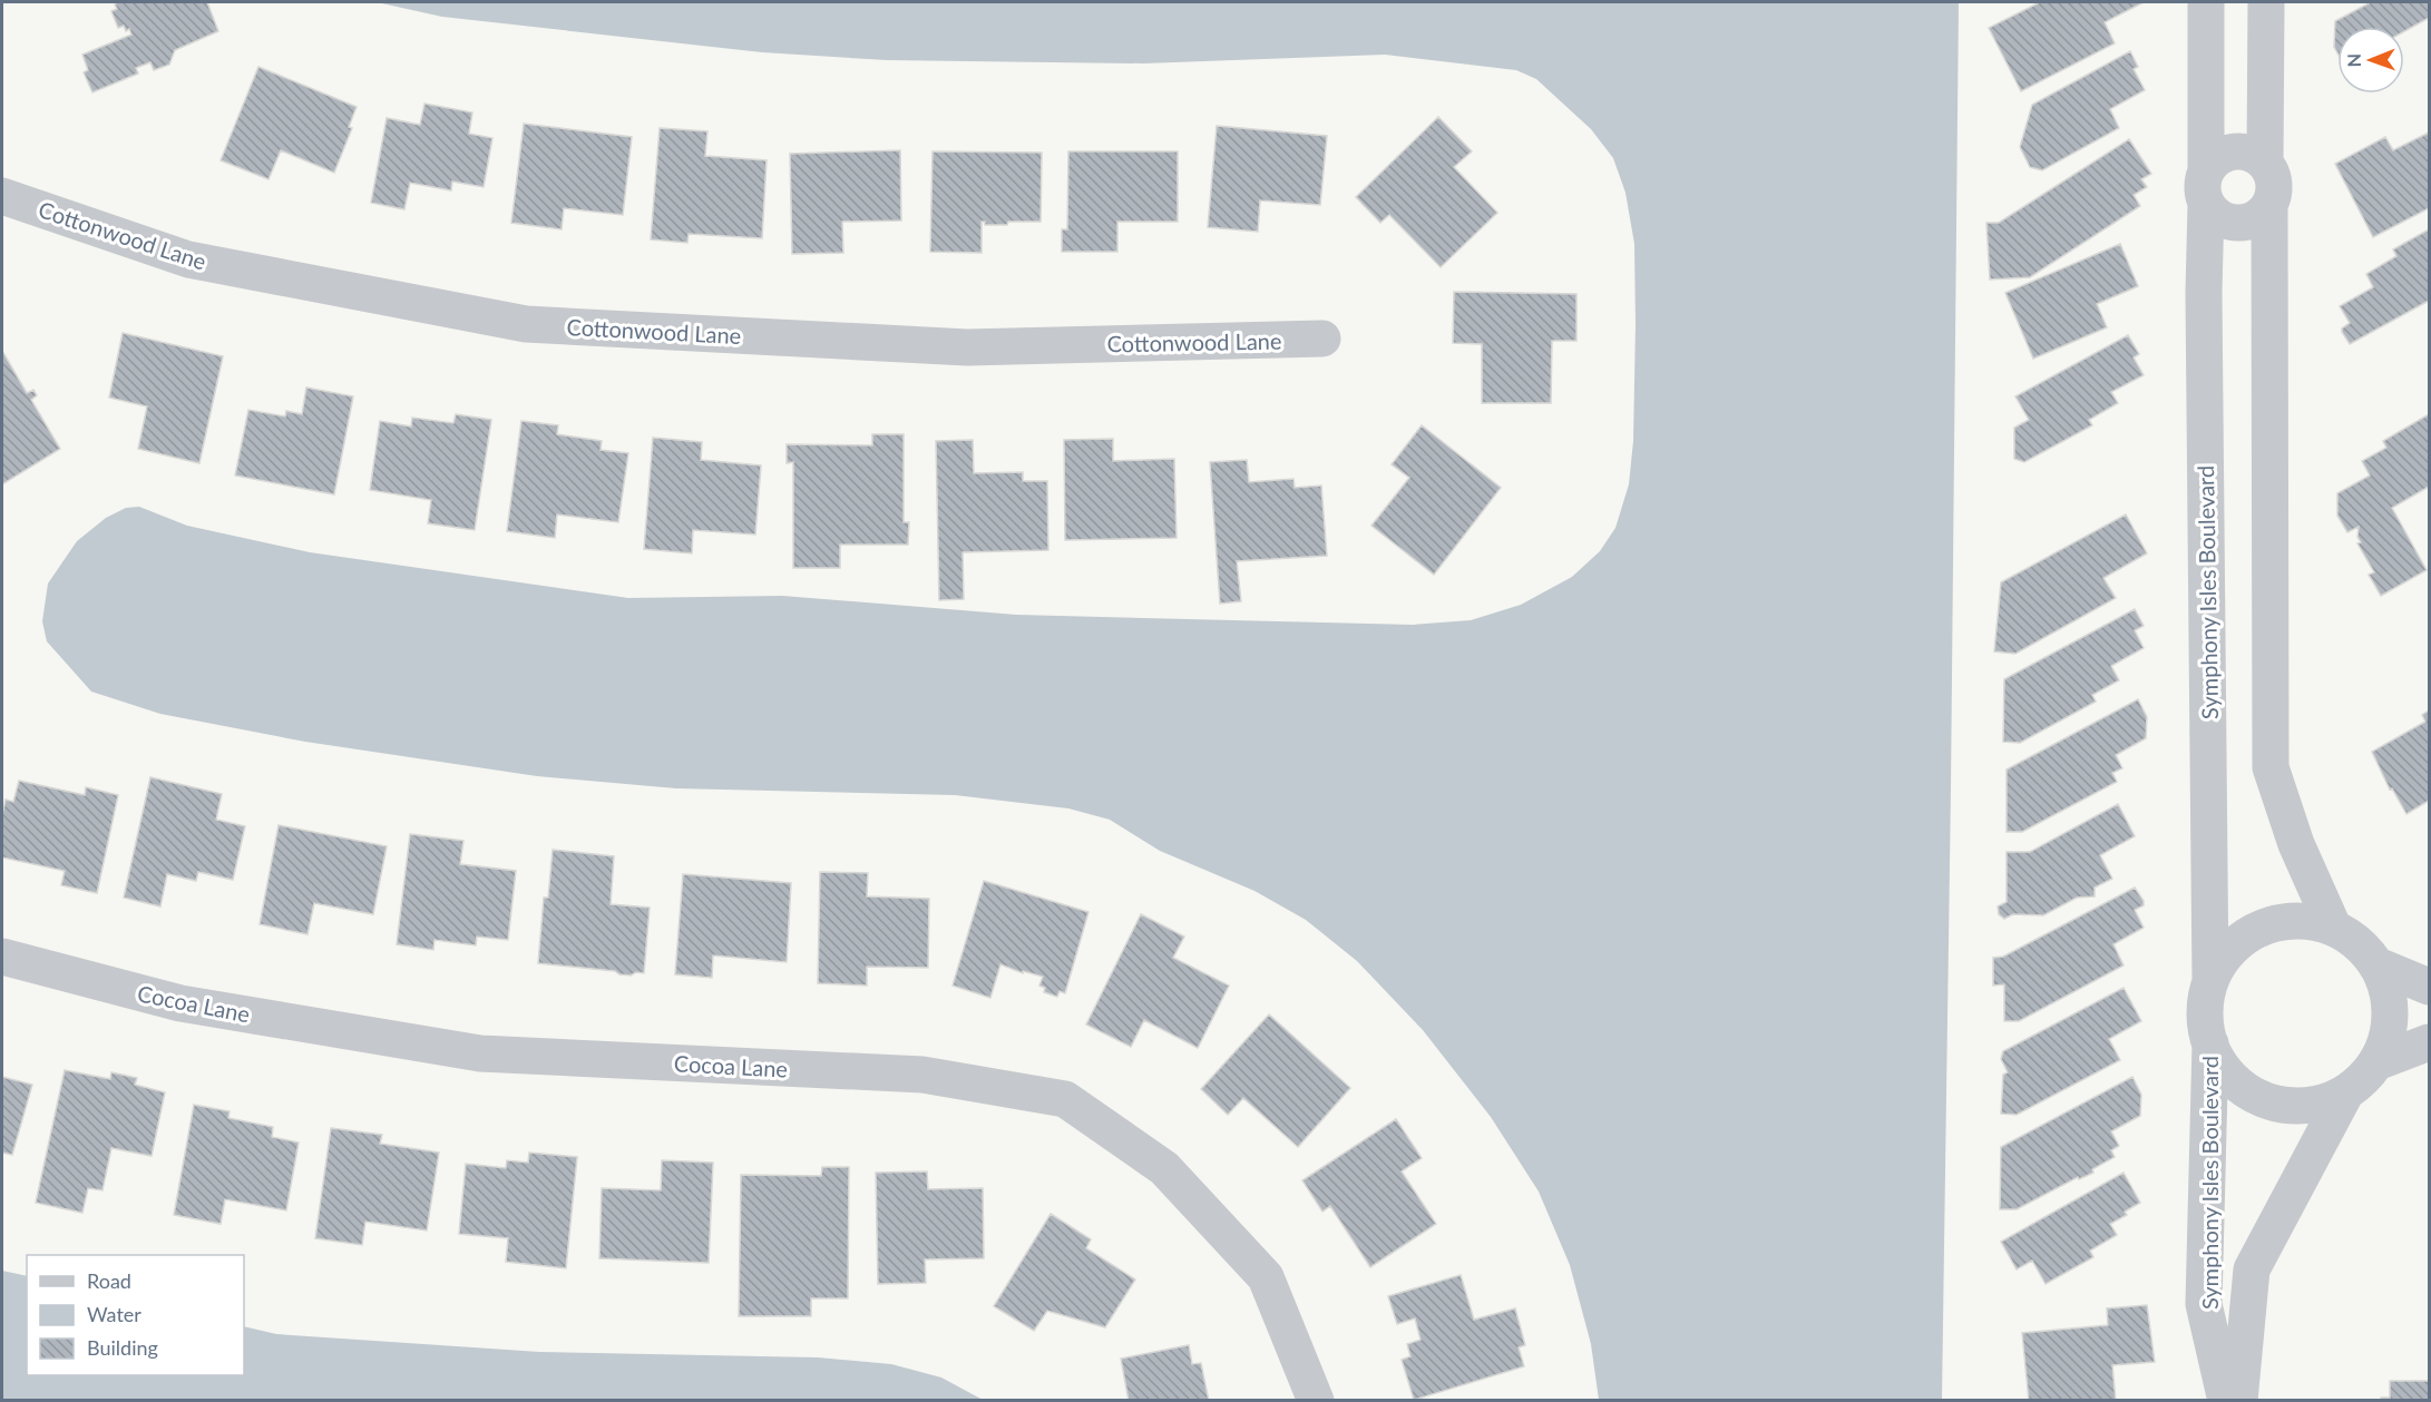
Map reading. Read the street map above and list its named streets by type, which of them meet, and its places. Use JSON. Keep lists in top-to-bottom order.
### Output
{
  "streets": {
    "street": ["Cottonwood Lane", "Symphony Isles Boulevard", "Cocoa Lane"]
  },
  "legend": ["Road", "Water", "Building"],
  "north": "left"
}
